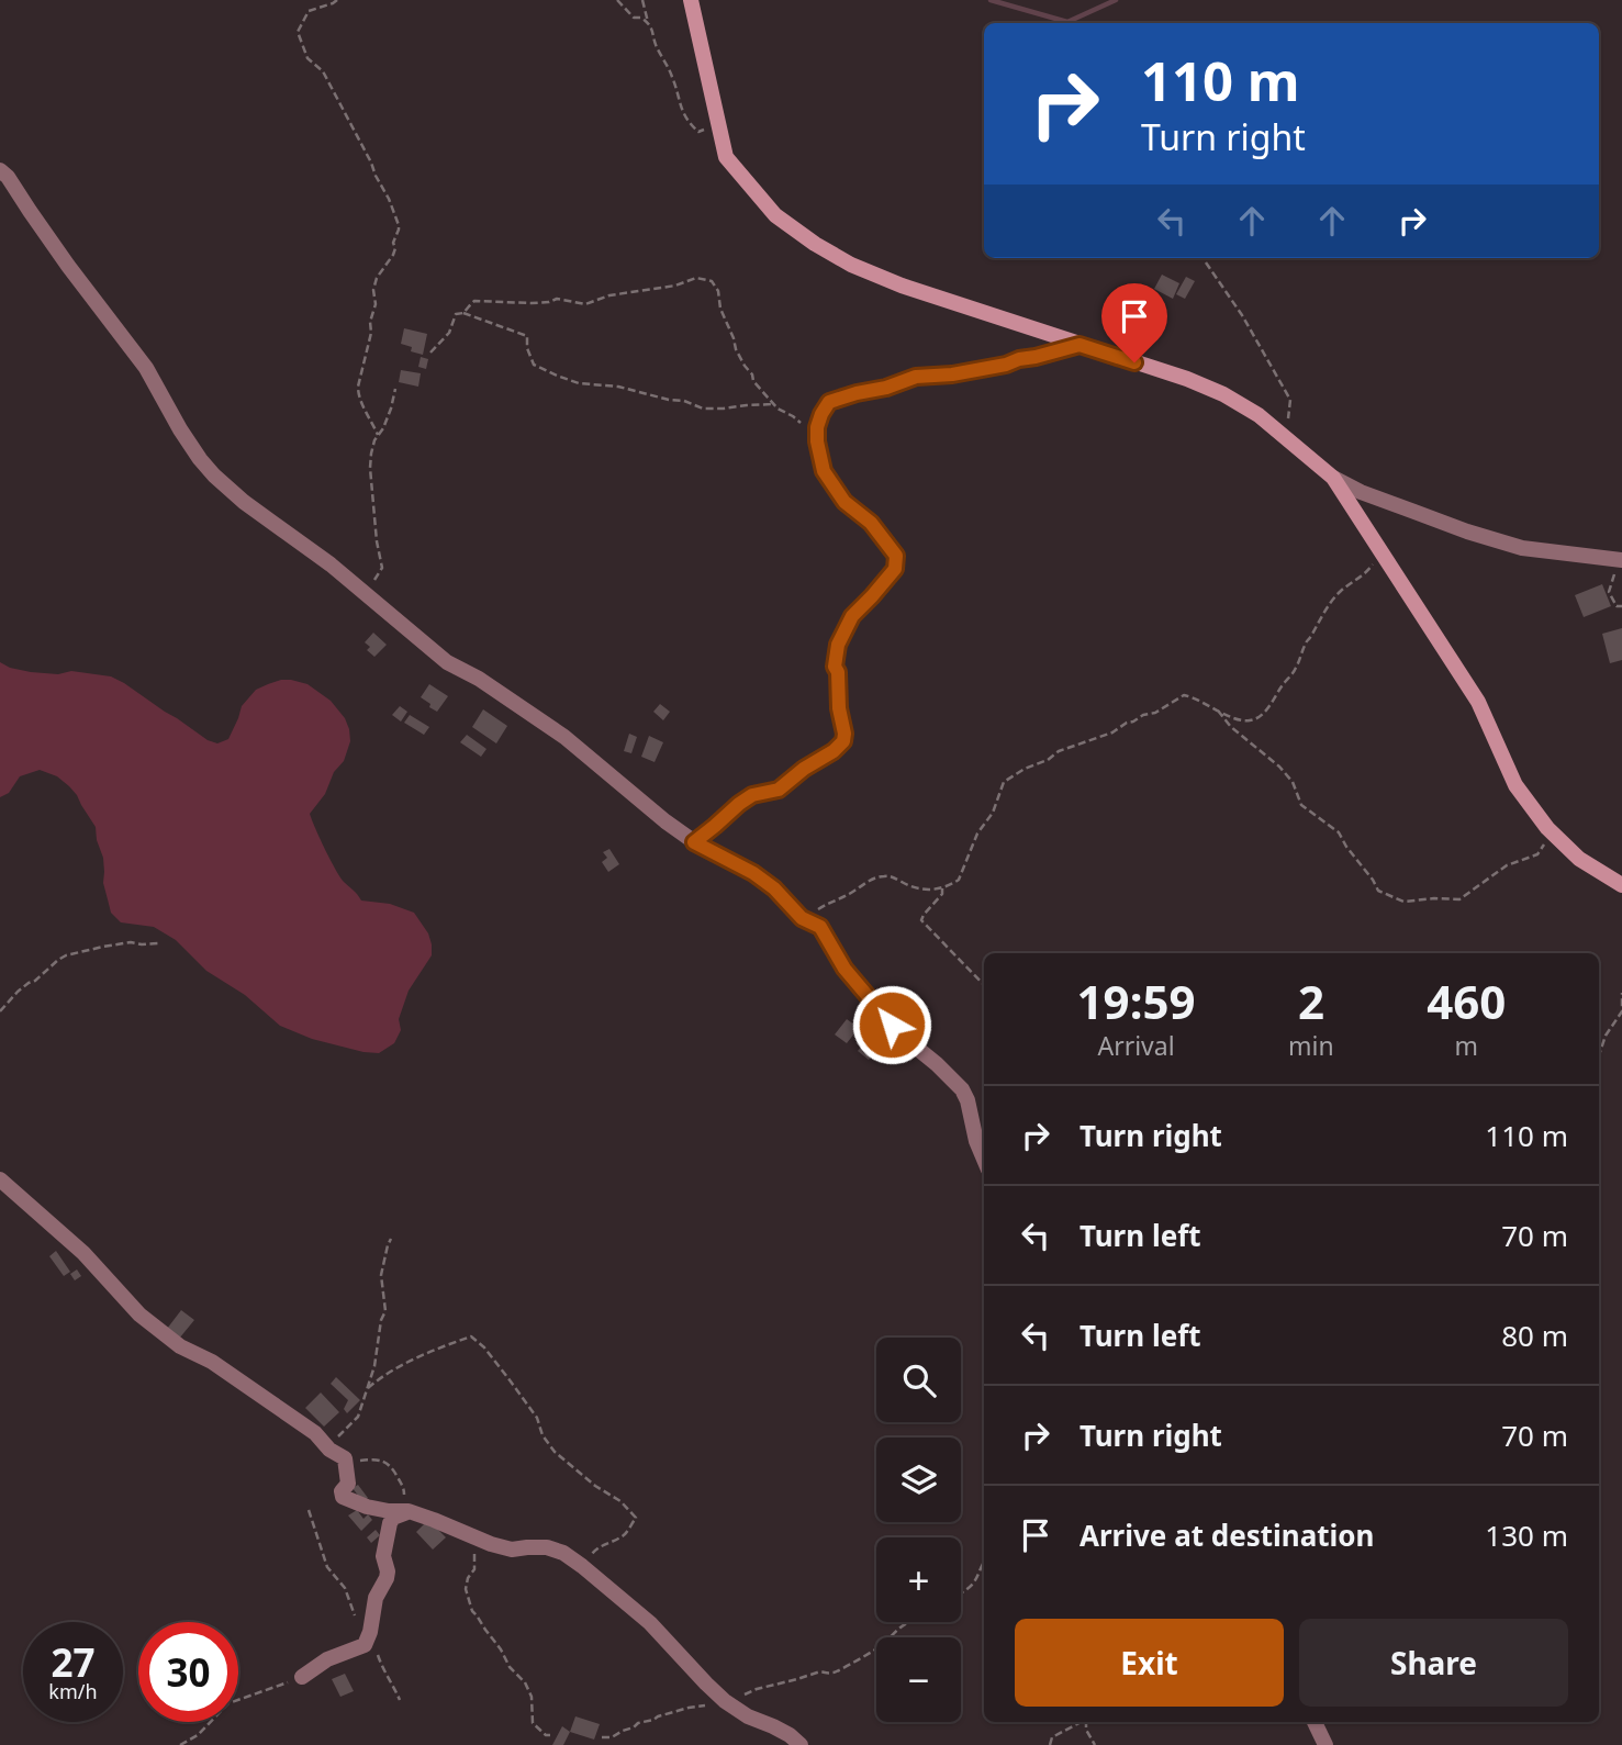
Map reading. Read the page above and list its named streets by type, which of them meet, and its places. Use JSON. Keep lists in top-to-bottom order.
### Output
{
  "page": {
    "turn": ["110 m", "Turn right"],
    "eta": [
      "19:59",
      "Arrival",
      "2",
      "min",
      "460",
      "m"
    ],
    "list": [
      {
        "name": "Turn right",
        "value": "110 m"
      },
      {
        "name": "Turn left",
        "value": "70 m"
      },
      {
        "name": "Turn left",
        "value": "80 m"
      },
      {
        "name": "Turn right",
        "value": "70 m"
      },
      {
        "name": "Arrive at destination",
        "value": "130 m"
      }
    ],
    "map_buttons": ["+", "−"],
    "buttons": ["Exit", "Share"],
    "speed": "27 km/h",
    "limit": "30"
  }
}
